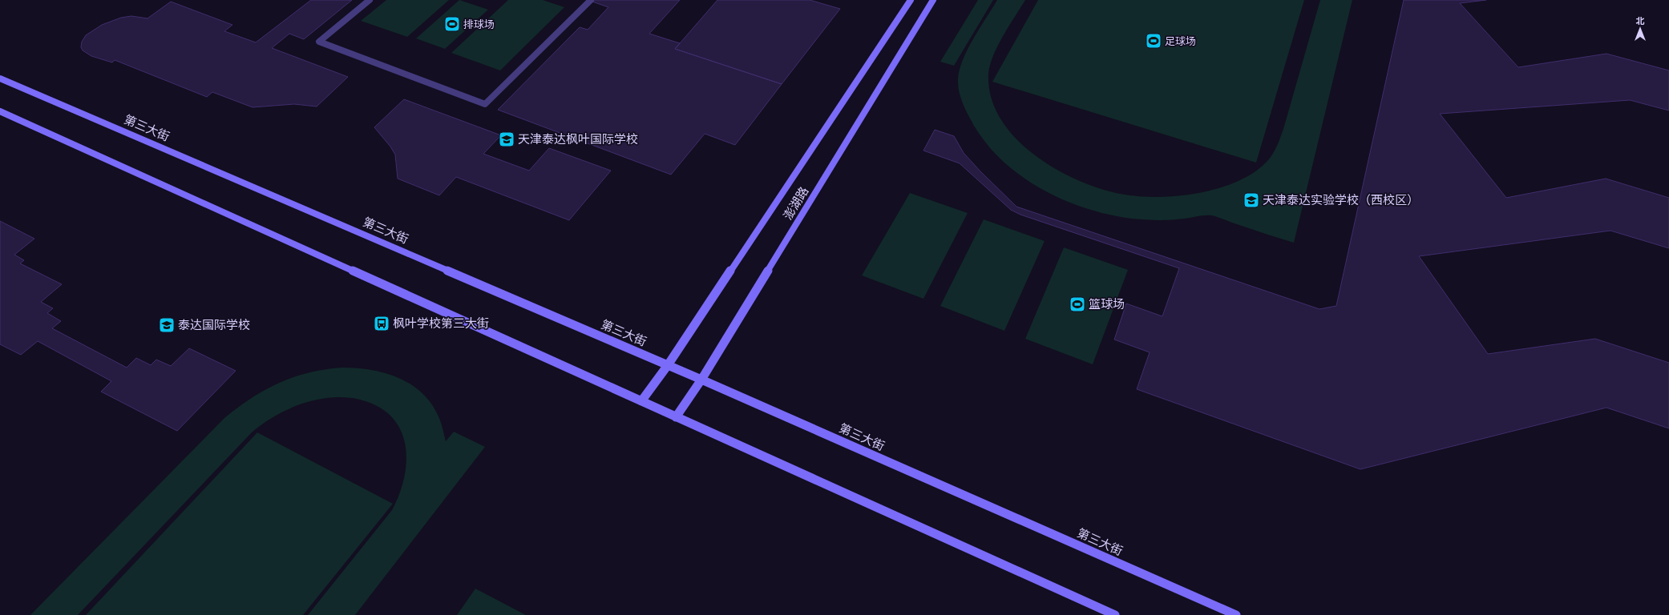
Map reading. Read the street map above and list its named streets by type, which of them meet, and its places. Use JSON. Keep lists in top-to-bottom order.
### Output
{
  "streets": {
    "street": ["第三大街", "澎湖路"]
  },
  "crossings": [
    ["第三大街", "澎湖路"]
  ],
  "places": {
    "sports": ["排球场", "足球场", "篮球场"],
    "school or university": ["天津泰达枫叶国际学校", "天津泰达实验学校（西校区）", "泰达国际学校"],
    "bus stop": ["枫叶学校第三大街"]
  },
  "north": "top"
}
